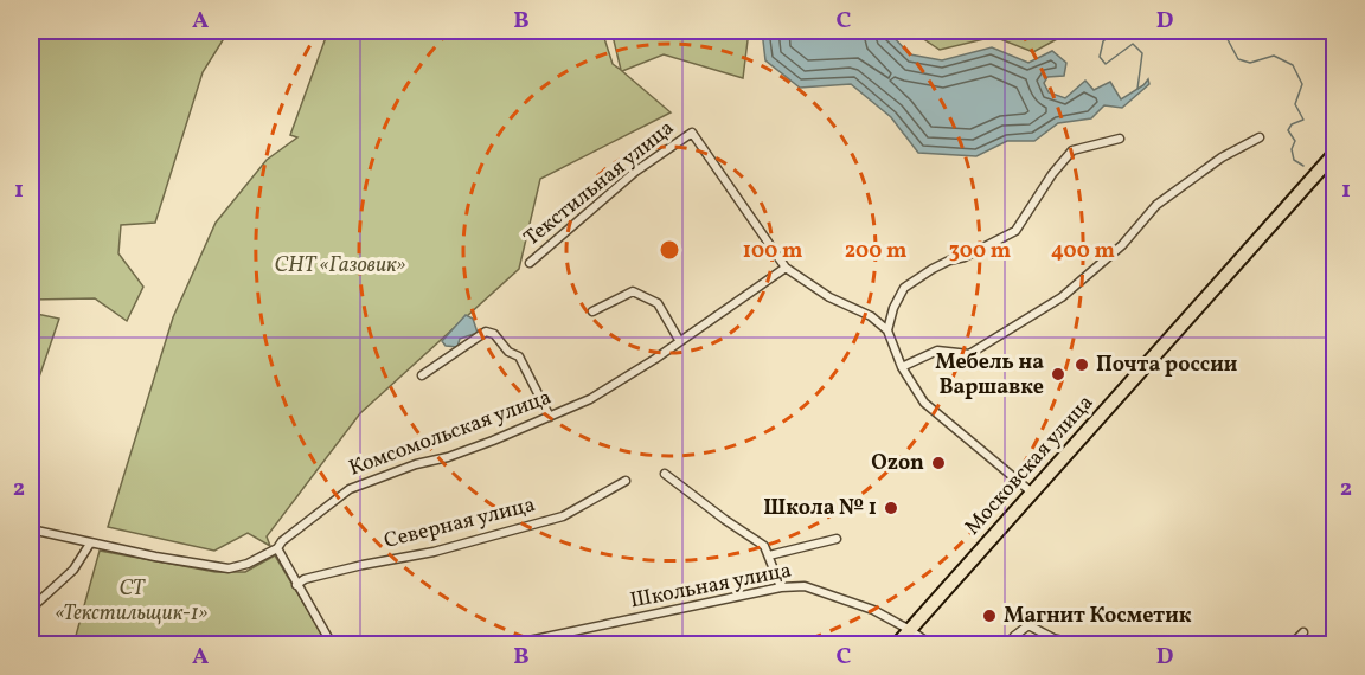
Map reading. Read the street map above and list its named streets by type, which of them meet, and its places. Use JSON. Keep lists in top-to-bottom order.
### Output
{
  "streets": {
    "highway": ["Московская улица"],
    "street": [
      "Текстильная улица",
      "Комсомольская улица",
      "Северная улица",
      "Школьная улица"
    ]
  },
  "crossings": [
    ["Текстильная улица", "Комсомольская улица"],
    ["Московская улица", "Школьная улица"]
  ],
  "parks": ["СНТ «Газовик»", "СТ «Текстильщик-1»"],
  "places": [
    "Почта россии",
    "Мебель на Варшавке",
    "Ozon",
    "Школа № 1",
    "Магнит Косметик"
  ],
  "grid": {
    "columns": [
      "A",
      "B",
      "C",
      "D"
    ],
    "rows": ["1", "2"]
  },
  "rings": [
    "100 m",
    "200 m",
    "300 m",
    "400 m"
  ]
}
